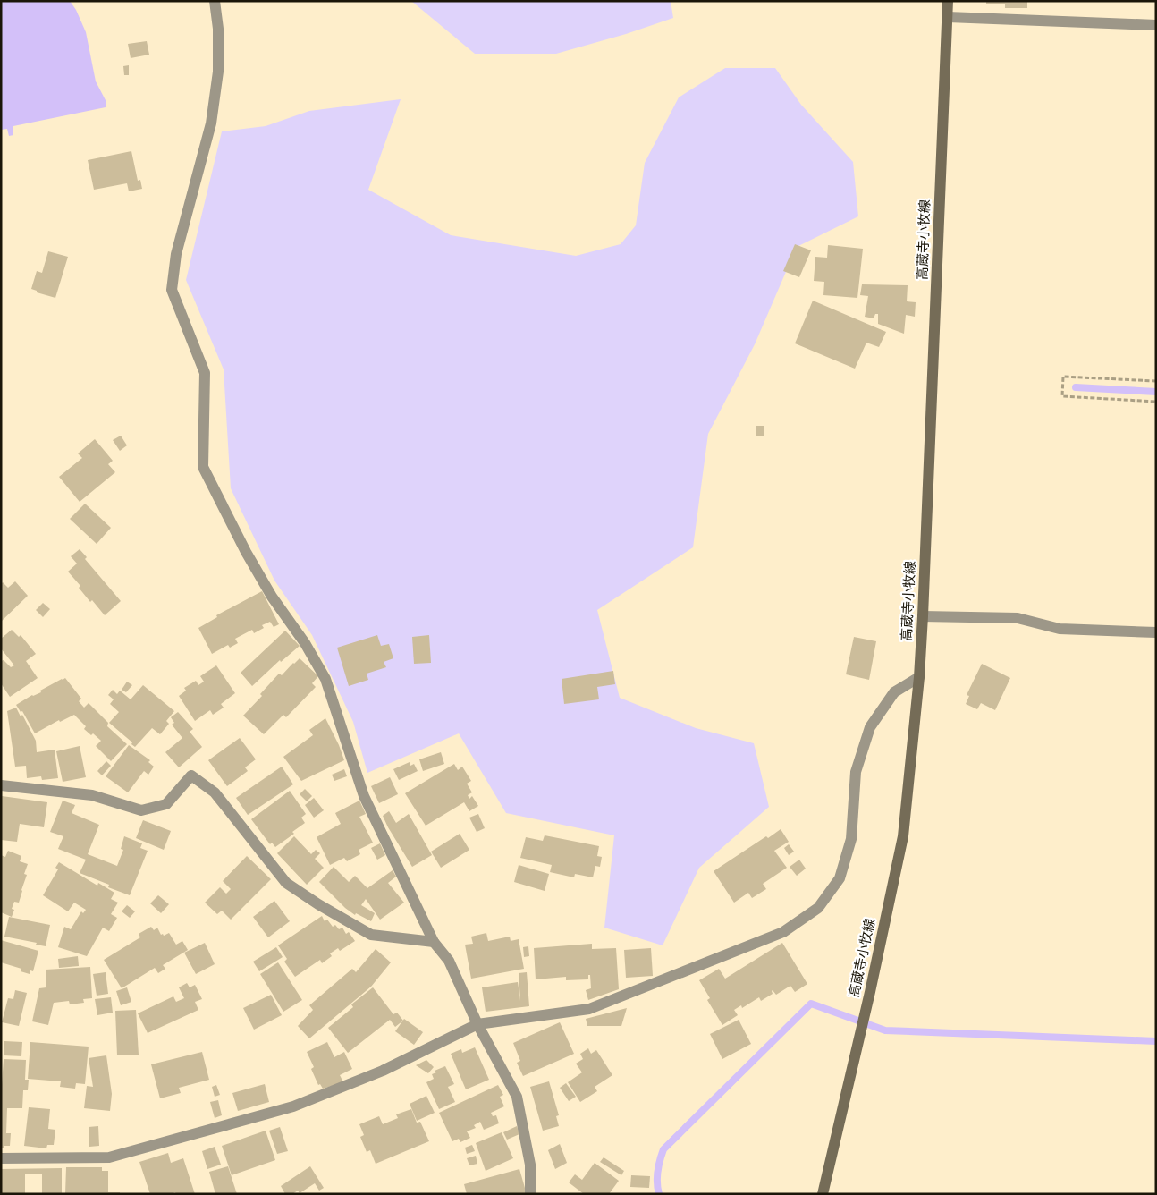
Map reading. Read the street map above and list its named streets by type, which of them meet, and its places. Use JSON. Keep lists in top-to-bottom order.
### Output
{
  "streets": {
    "main road": ["高蔵寺小牧線"]
  }
}
